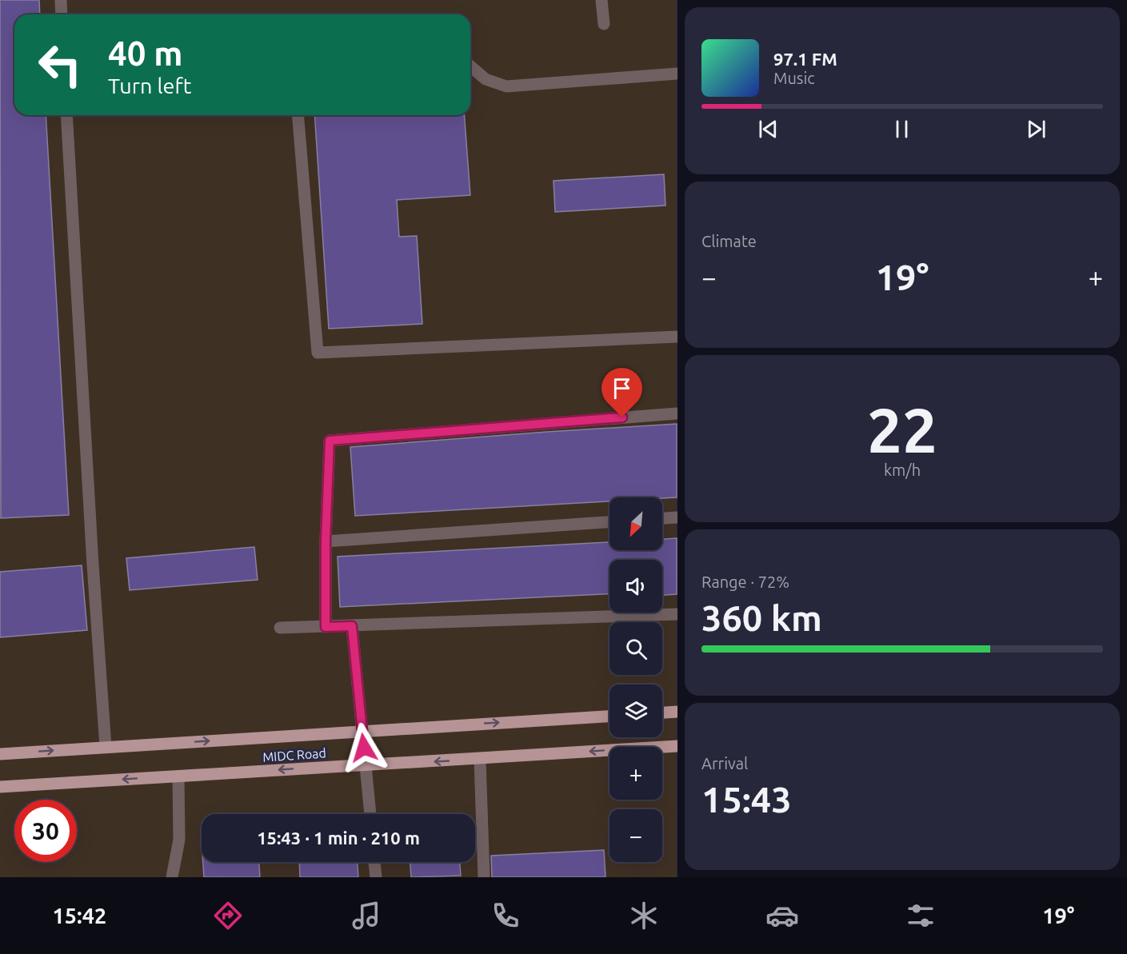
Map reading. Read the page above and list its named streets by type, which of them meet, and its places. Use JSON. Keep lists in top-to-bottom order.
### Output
{
  "streets": {
    "main road": ["MIDC Road"]
  },
  "north": "bottom left",
  "page": {
    "turn": ["40 m", "Turn left"],
    "song": ["97.1 FM", "Music"],
    "tile": [
      "Climate",
      ["22", "km/h"],
      ["Range · 72%", "360 km"],
      ["Arrival", "15:43"]
    ],
    "heat": ["−", "19°", "+"],
    "map_buttons": ["+", "−"],
    "limit": "30",
    "trip": "15:43 · 1 min · 210 m",
    "tabs": ["15:42", "19°"]
  }
}
